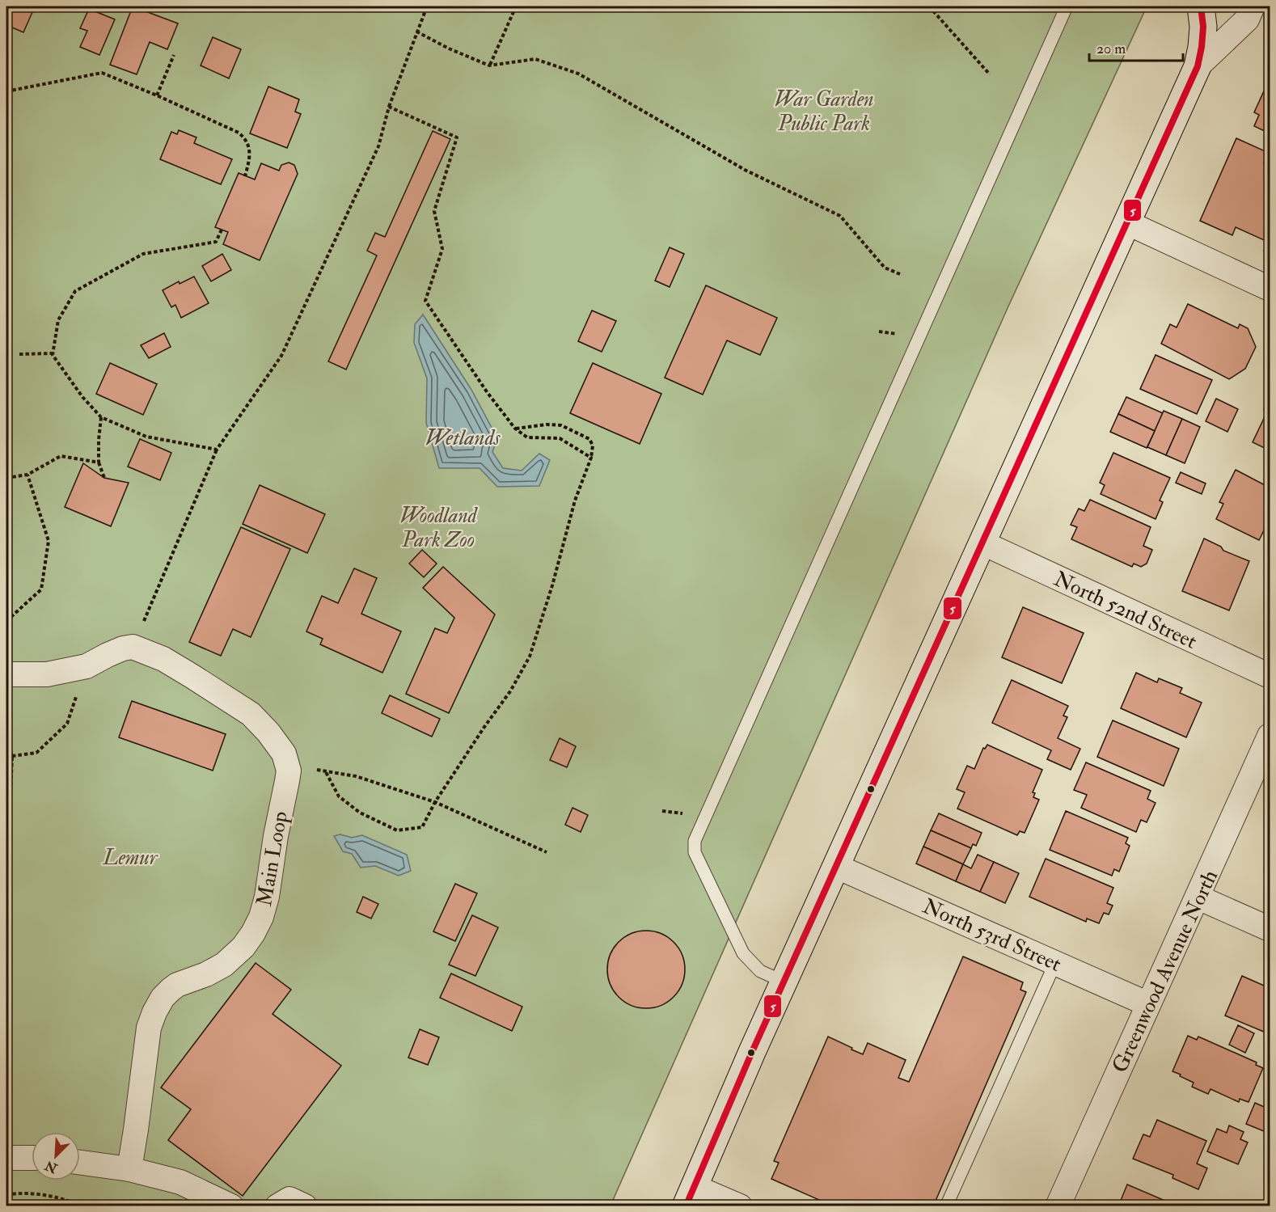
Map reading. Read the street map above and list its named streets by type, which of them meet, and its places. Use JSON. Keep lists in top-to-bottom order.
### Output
{
  "streets": {
    "street": [
      "North 52nd Street",
      "Main Loop",
      "North 53rd Street",
      "Greenwood Avenue North"
    ]
  },
  "crossings": [
    ["North 53rd Street", "Greenwood Avenue North"]
  ],
  "water": ["Wetlands"],
  "parks": ["War Garden Public Park", "Woodland Park Zoo", "Lemur"],
  "lines": ["transit line 5"],
  "scale_bar": "20 m",
  "north": "bottom left"
}
